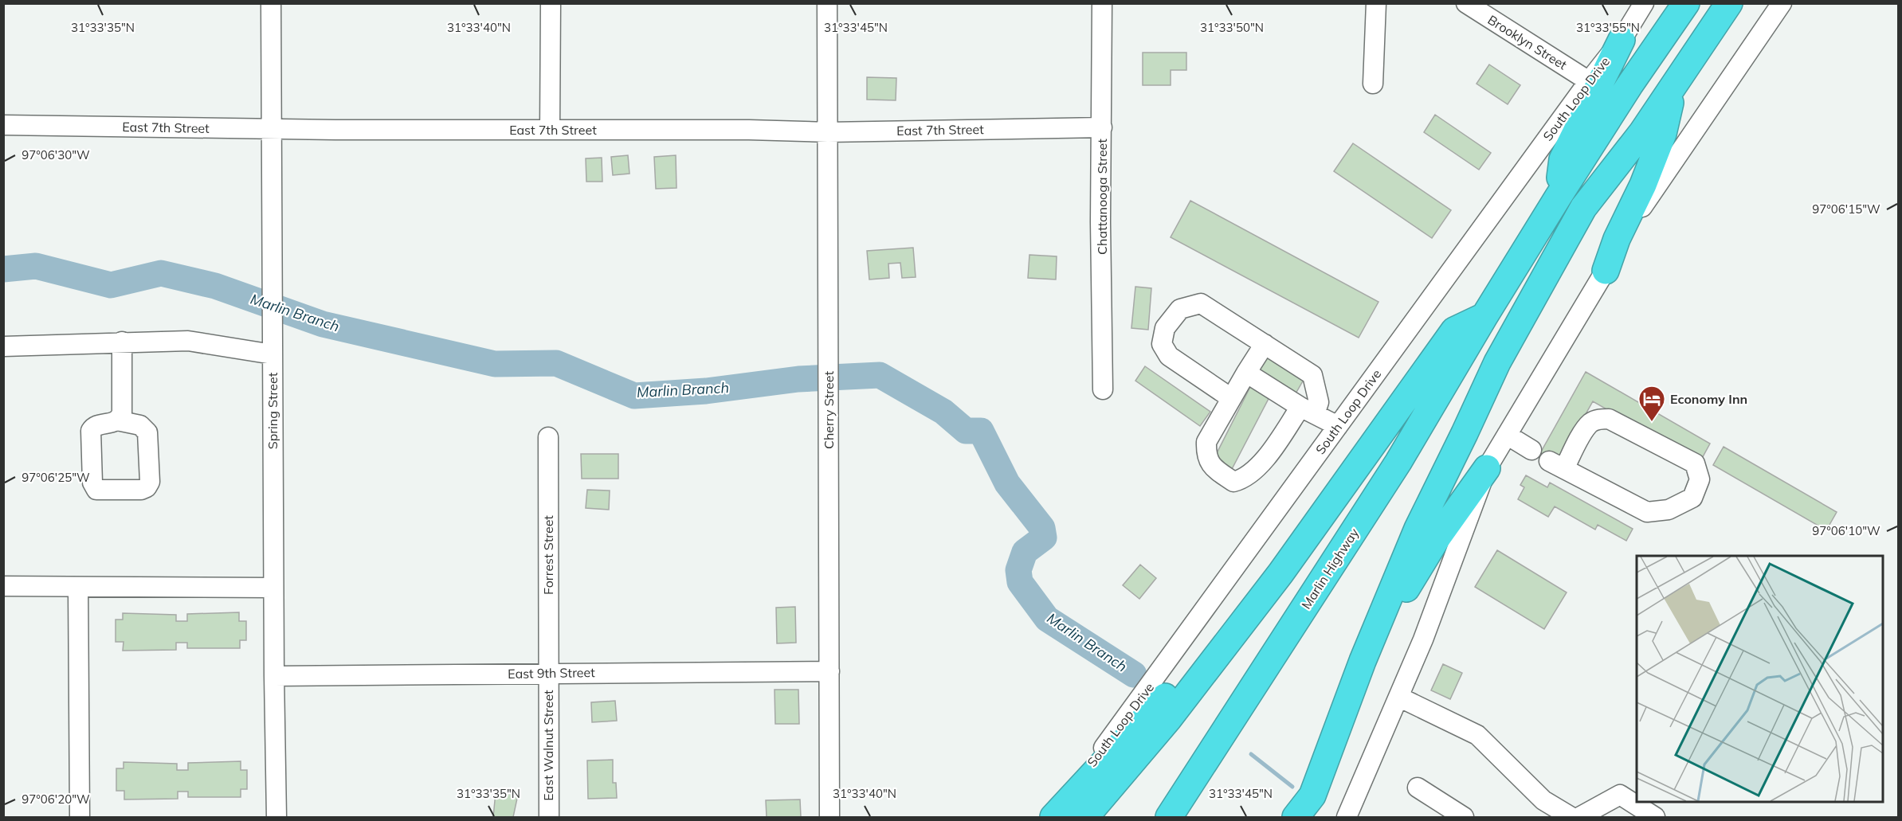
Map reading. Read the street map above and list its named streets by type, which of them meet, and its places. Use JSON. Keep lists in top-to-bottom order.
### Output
{
  "streets": {
    "highway": ["Marlin Highway"],
    "street": [
      "Brooklyn Street",
      "South Loop Drive",
      "East 7th Street",
      "Chattanooga Street",
      "Cherry Street",
      "Spring Street",
      "Forrest Street",
      "East 9th Street",
      "East Walnut Street"
    ]
  },
  "crossings": [
    ["Brooklyn Street", "South Loop Drive"],
    ["East 7th Street", "Chattanooga Street"],
    ["East 7th Street", "Cherry Street"],
    ["East 7th Street", "Spring Street"],
    ["Cherry Street", "East 9th Street"],
    ["Spring Street", "East 9th Street"],
    ["Forrest Street", "East 9th Street"],
    ["Forrest Street", "East Walnut Street"],
    ["East 9th Street", "East Walnut Street"]
  ],
  "water": ["Marlin Branch"],
  "places": {
    "hotel": ["Economy Inn"]
  },
  "coordinates": [
    "31°33'35\"N",
    "31°33'40\"N",
    "31°33'45\"N",
    "31°33'50\"N",
    "31°33'55\"N",
    "97°06'30\"W",
    "97°06'15\"W",
    "97°06'25\"W",
    "97°06'10\"W",
    "97°06'20\"W"
  ]
}
